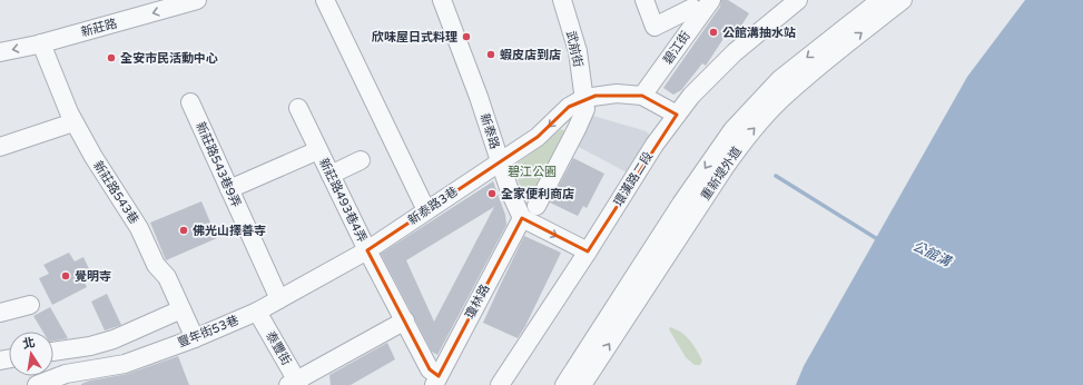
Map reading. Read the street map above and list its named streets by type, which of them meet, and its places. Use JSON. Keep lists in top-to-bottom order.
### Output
{
  "streets": {
    "street": [
      "新莊路",
      "碧江街",
      "武前街",
      "新泰路",
      "新莊路543巷9弄",
      "重新堤外道",
      "環漢路二段",
      "新莊路543巷",
      "新莊路493巷4弄",
      "新泰路3巷",
      "瓊林路",
      "豐年街53巷",
      "泰豐街"
    ]
  },
  "crossings": [
    ["新莊路", "新莊路543巷"],
    ["武前街", "新泰路3巷"],
    ["新泰路", "新泰路3巷"],
    ["新泰路", "瓊林路"],
    ["新莊路543巷9弄", "新莊路493巷4弄"],
    ["新莊路543巷9弄", "豐年街53巷"],
    ["新莊路543巷", "豐年街53巷"],
    ["新莊路493巷4弄", "新泰路3巷"],
    ["新莊路493巷4弄", "瓊林路"],
    ["新莊路493巷4弄", "豐年街53巷"],
    ["新泰路3巷", "豐年街53巷"],
    ["豐年街53巷", "泰豐街"]
  ],
  "one_way": ["新莊路", "新泰路3巷"],
  "water": ["公館溝"],
  "parks": ["碧江公園"],
  "places": [
    "公館溝抽水站",
    "欣味屋日式料理",
    "蝦皮店到店",
    "全安市民活動中心",
    "全家便利商店",
    "佛光山擇善寺",
    "覺明寺"
  ],
  "north": "top"
}
